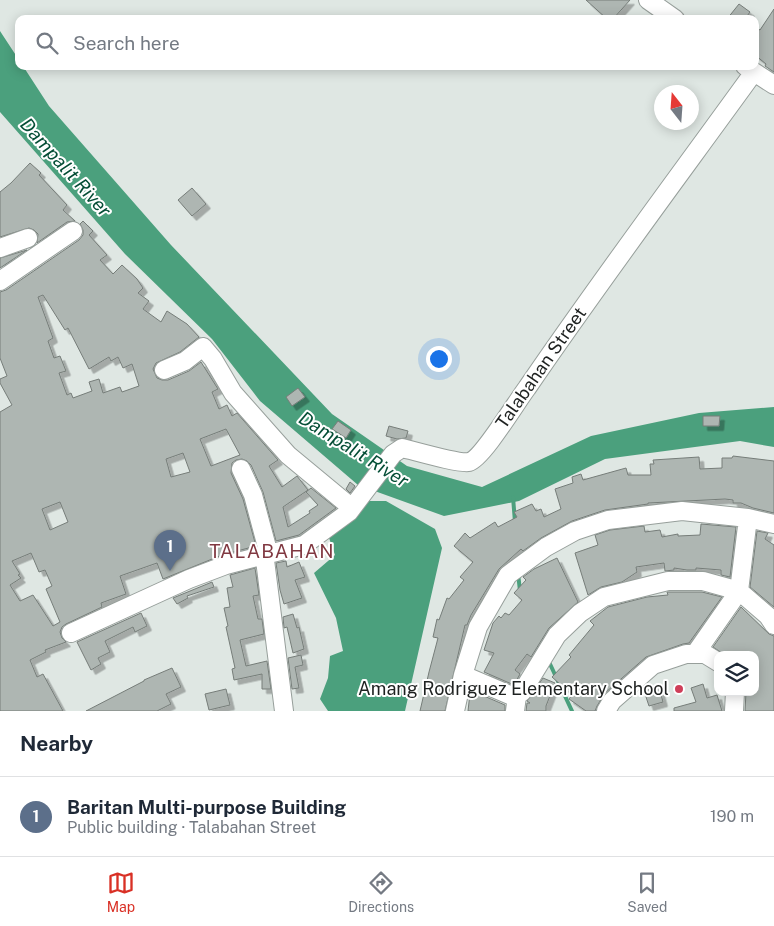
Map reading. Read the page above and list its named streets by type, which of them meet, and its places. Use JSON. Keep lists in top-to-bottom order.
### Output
{
  "streets": {
    "street": ["Talabahan Street"]
  },
  "districts": ["TALABAHAN"],
  "water": ["Dampalit River"],
  "places": ["Amang Rodriguez Elementary School"],
  "north": "top",
  "page": {
    "search": "Search here",
    "pins": "1",
    "heading": "Nearby",
    "list": [
      {
        "mark": "1",
        "name": "Baritan Multi-purpose Building",
        "note": "Public building · Talabahan Street",
        "value": "190 m"
      }
    ],
    "nav": ["Map", "Directions", "Saved"]
  }
}
